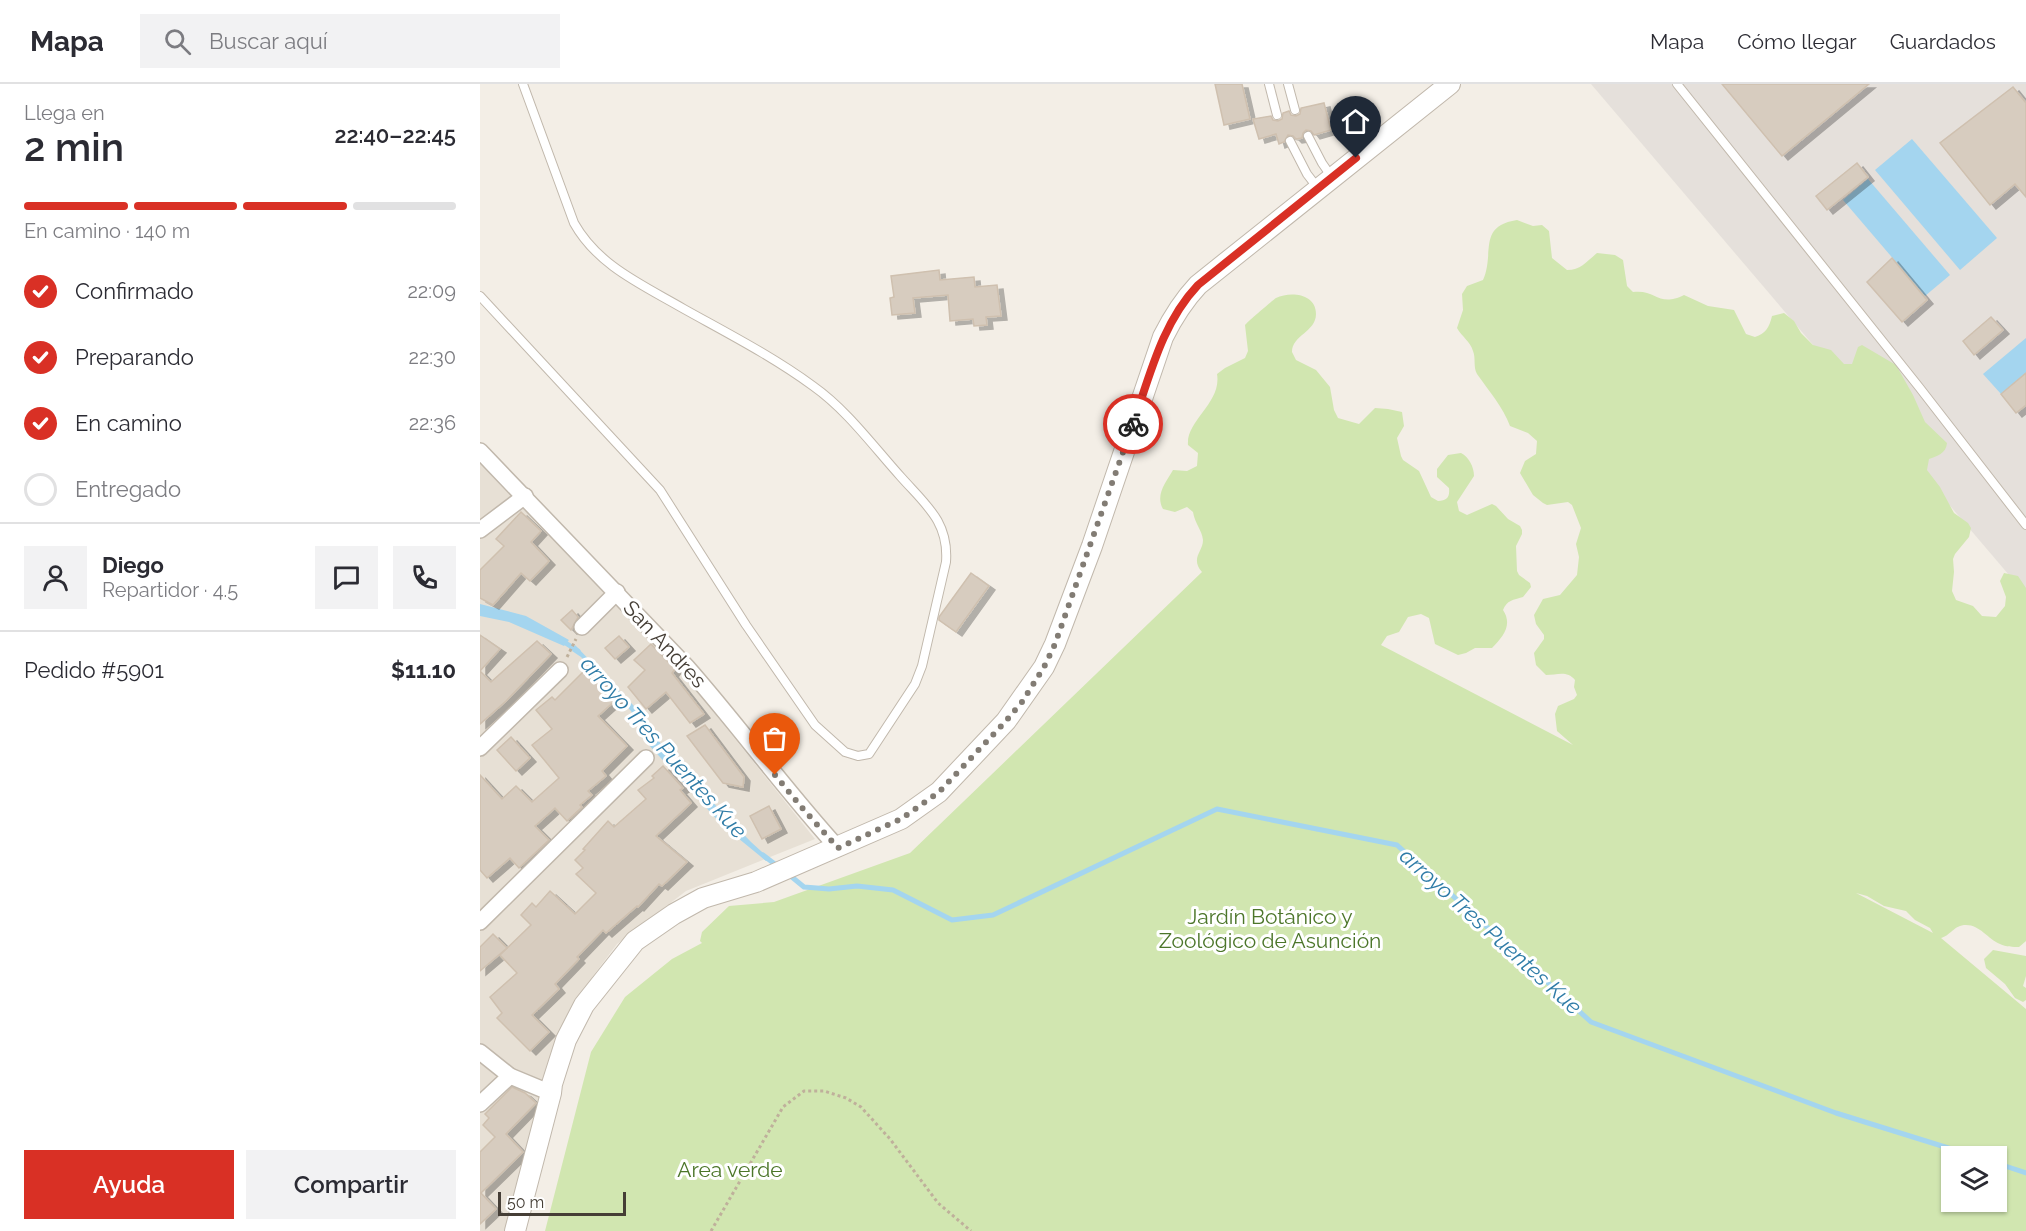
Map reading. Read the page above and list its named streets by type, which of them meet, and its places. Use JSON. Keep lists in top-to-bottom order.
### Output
{
  "streets": {
    "street": ["San Andres"]
  },
  "water": ["arroyo Tres Puentes Kue"],
  "parks": ["Jardín Botánico y Zoológico de Asunción", "Area verde"],
  "scale_bar": "50 m",
  "page": {
    "header": "Mapa",
    "search": "Buscar aquí",
    "nav": ["Mapa", "Cómo llegar", "Guardados"],
    "heading": ["2 min", "Llega en", "22:40–22:45"],
    "panel": [
      "Diego",
      "Repartidor · 4.5",
      "Pedido #5901",
      "$11.10"
    ],
    "bar": "En camino · 140 m",
    "list": [
      ["Confirmado", "22:09"],
      ["Preparando", "22:30"],
      ["En camino", "22:36"],
      "Entregado"
    ],
    "buttons": ["Ayuda", "Compartir"],
    "scale": "50 m"
  }
}
